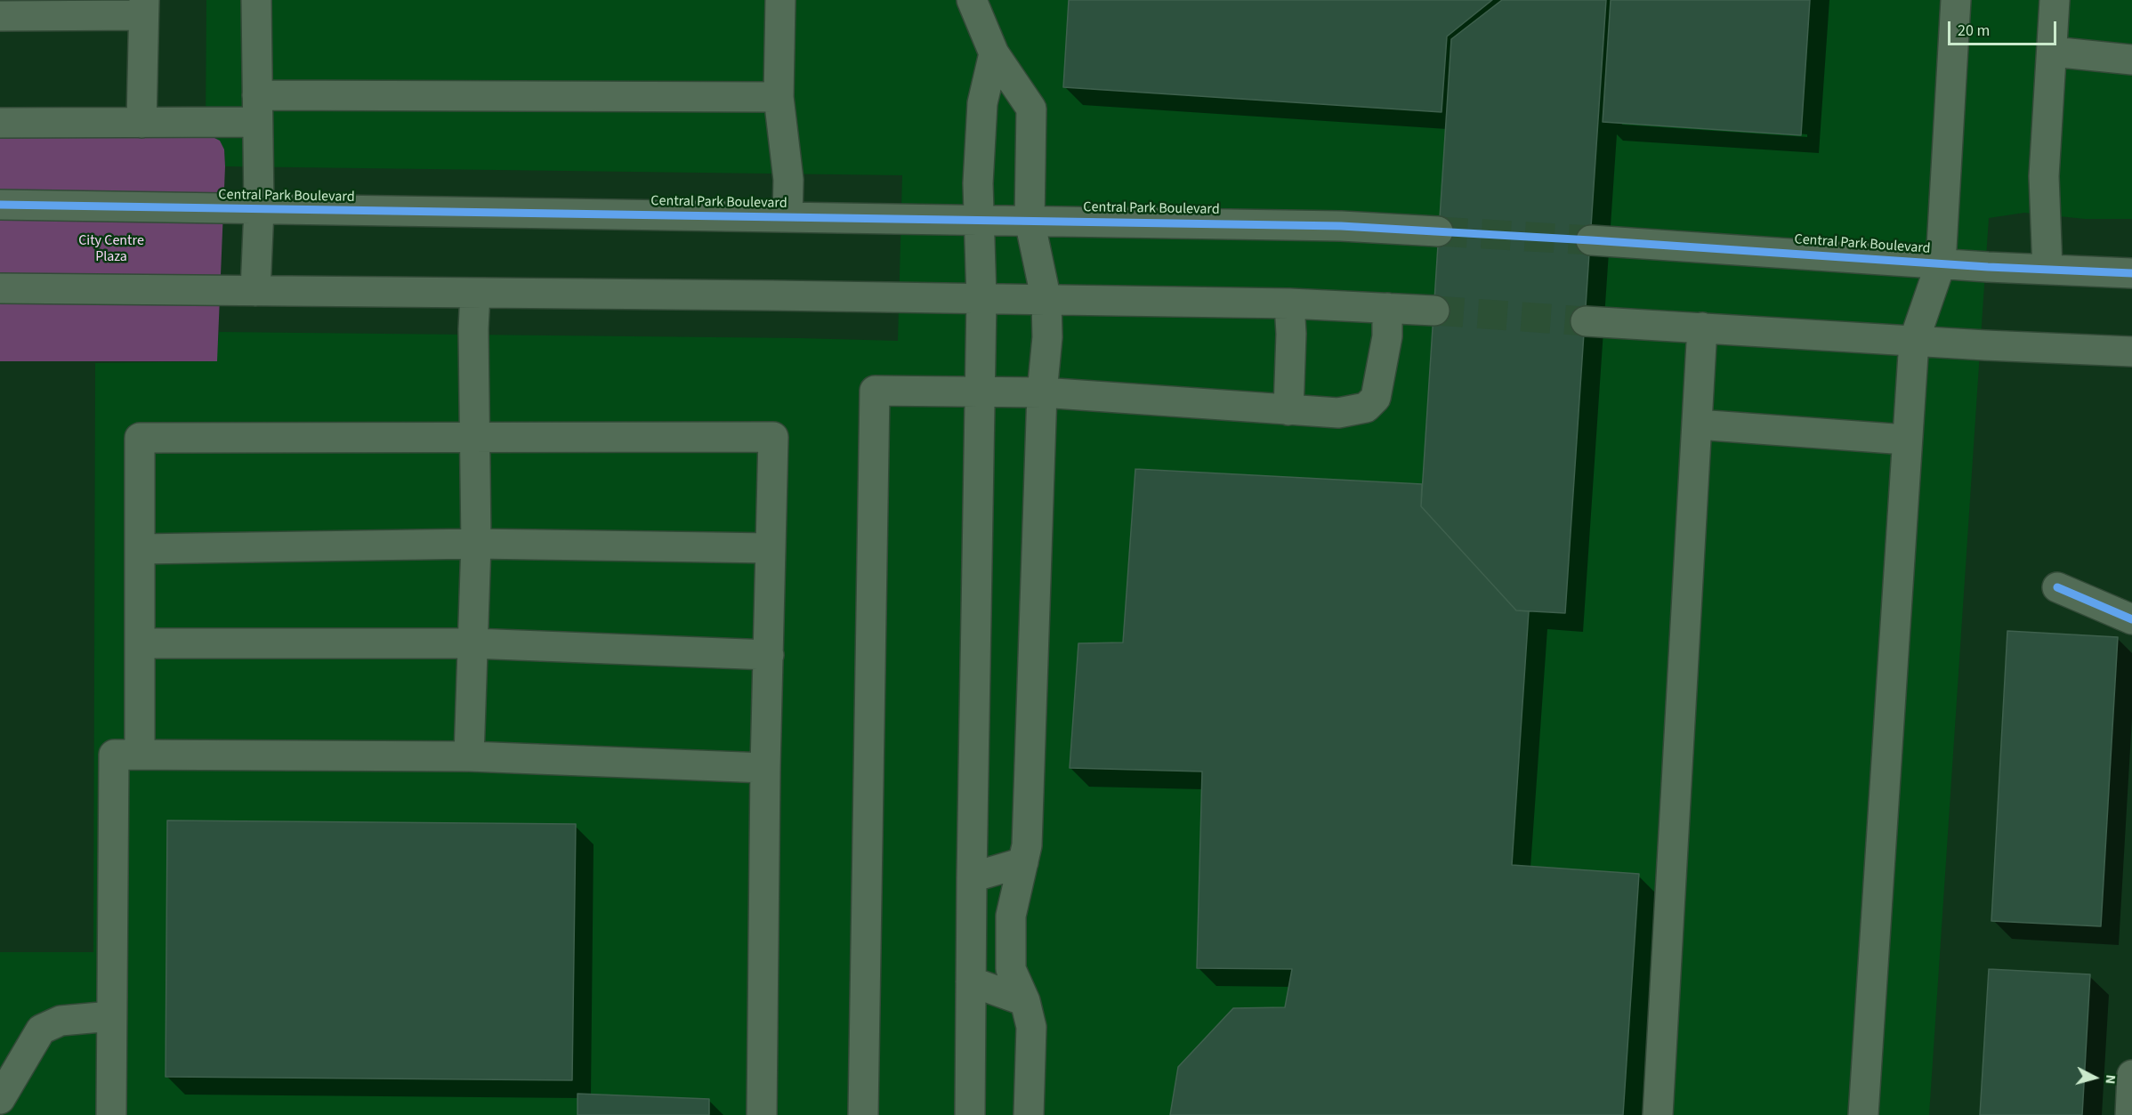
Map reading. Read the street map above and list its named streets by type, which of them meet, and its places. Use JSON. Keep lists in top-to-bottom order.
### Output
{
  "streets": {
    "street": ["Central Park Boulevard"]
  },
  "parks": ["City Centre Plaza"],
  "scale_bar": "20 m",
  "north": "right"
}
